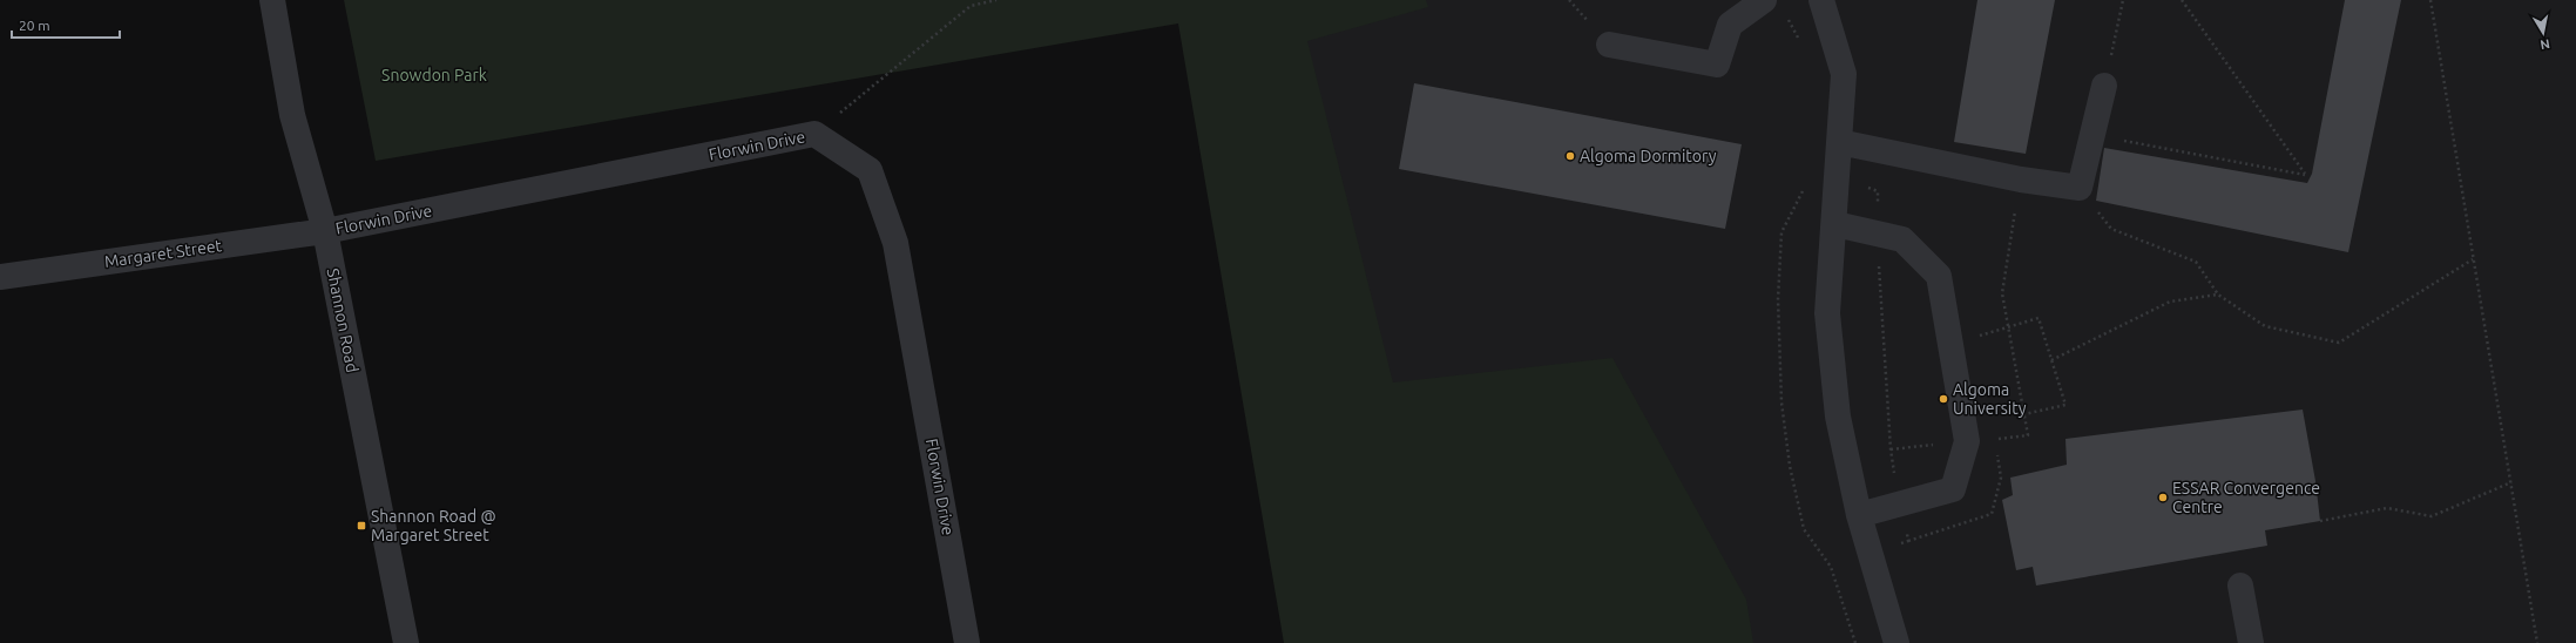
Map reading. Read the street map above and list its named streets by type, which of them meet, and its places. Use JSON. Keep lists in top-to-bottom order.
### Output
{
  "streets": {
    "street": ["Florwin Drive", "Margaret Street", "Shannon Road"]
  },
  "crossings": [
    ["Florwin Drive", "Margaret Street"],
    ["Florwin Drive", "Shannon Road"],
    ["Margaret Street", "Shannon Road"]
  ],
  "parks": ["Snowdon Park"],
  "places": {
    "other": ["Algoma Dormitory", "Algoma University", "ESSAR Convergence Centre"],
    "transit": ["Shannon Road @ Margaret Street"]
  },
  "scale_bar": "20 m",
  "north": "bottom"
}
